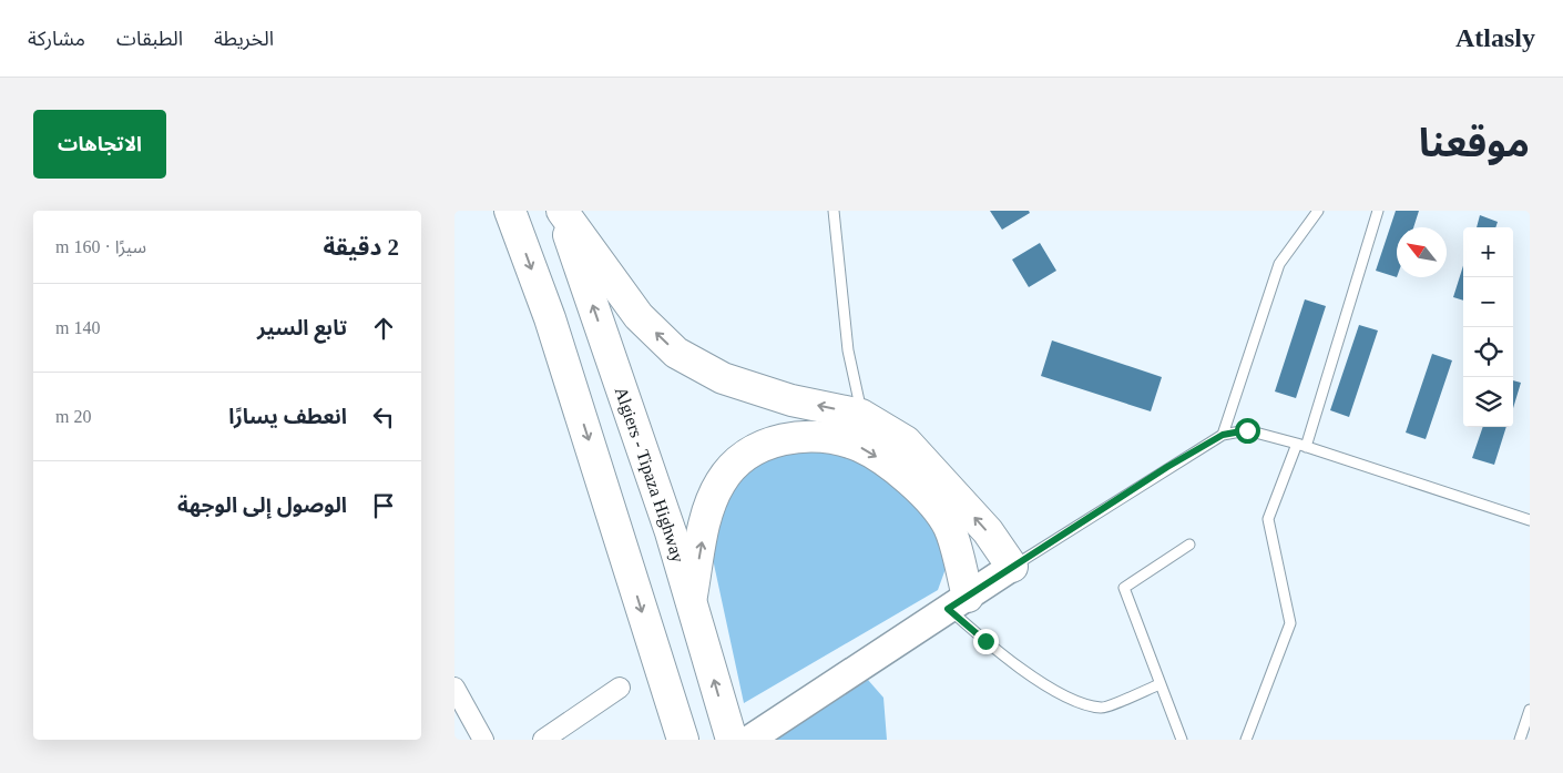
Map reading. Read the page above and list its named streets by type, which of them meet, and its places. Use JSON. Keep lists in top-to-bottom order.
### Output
{
  "streets": {
    "highway": ["Algiers - Tipaza Highway"]
  },
  "north": "top left",
  "page": {
    "header": "Atlasly",
    "nav": ["الخريطة", "الطبقات", "مشاركة"],
    "title": "موقعنا",
    "buttons": "الاتجاهات",
    "heading": ["2 دقيقة", "سيرًا · 160 m"],
    "map_buttons": ["+", "−"],
    "list": [
      ["تابع السير", "140 m"],
      ["انعطف يسارًا", "20 m"],
      "الوصول إلى الوجهة"
    ]
  }
}
